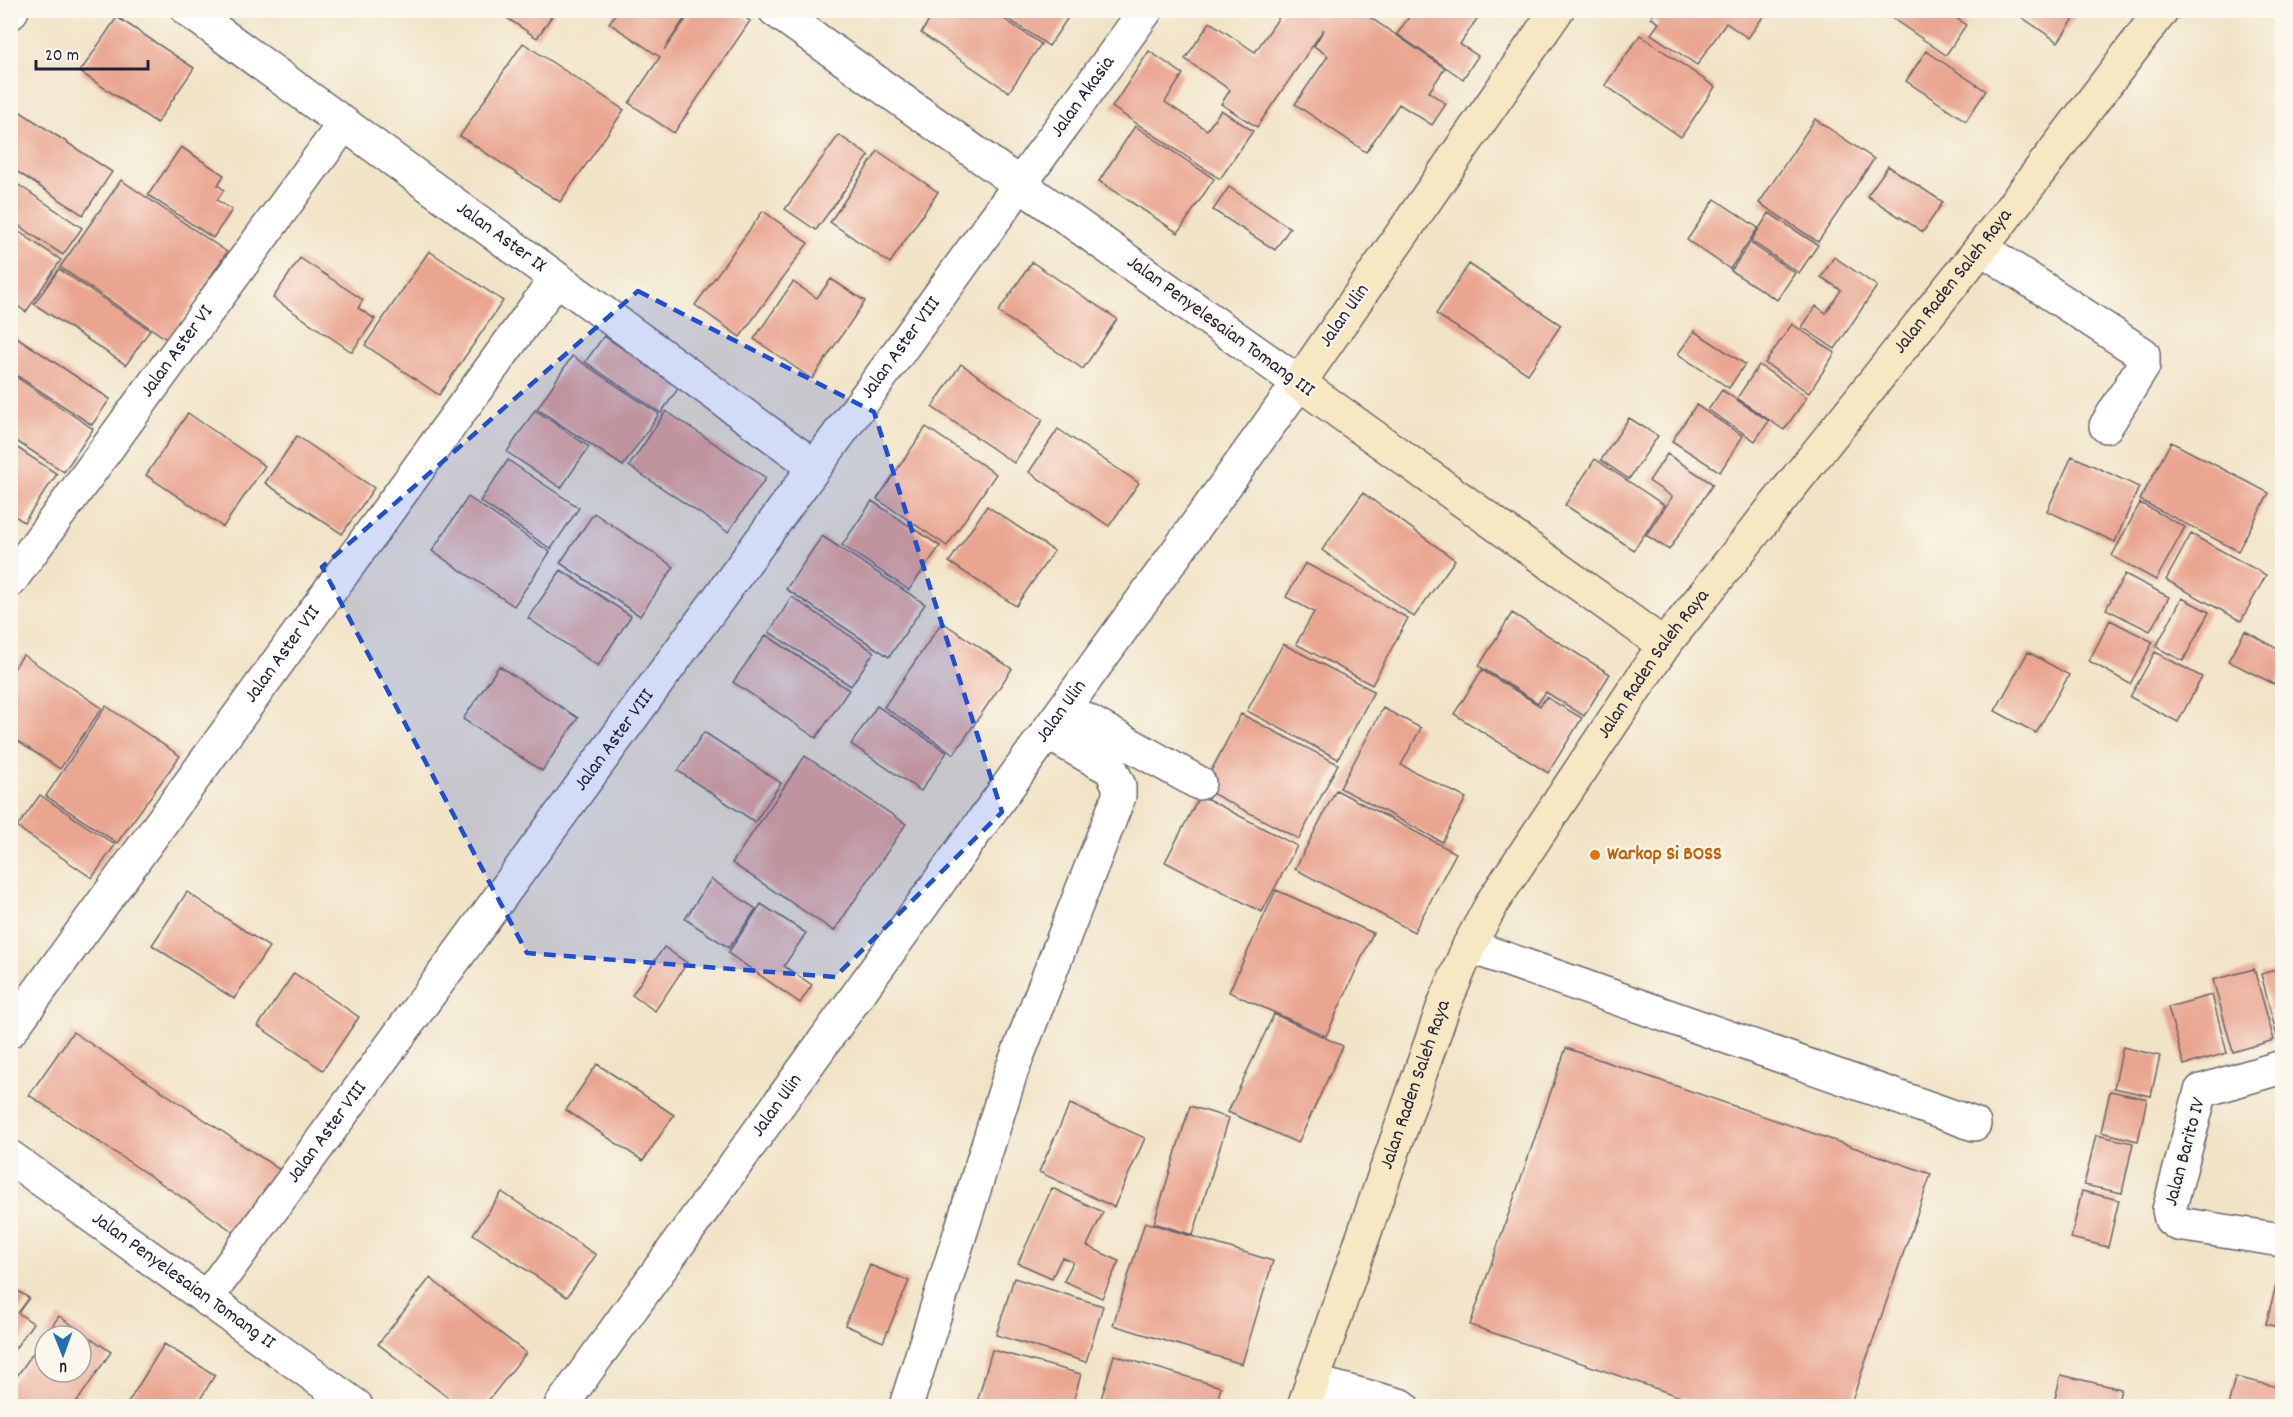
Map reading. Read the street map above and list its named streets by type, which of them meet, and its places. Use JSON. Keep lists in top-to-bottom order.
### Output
{
  "streets": {
    "main road": ["Jalan Raden Saleh Raya", "Jalan Ulin", "Jalan Penyelesaian Tomang III"],
    "street": [
      "Jalan Akasia",
      "Jalan Aster IX",
      "Jalan Aster VIII",
      "Jalan Aster VI",
      "Jalan Aster VII",
      "Jalan Barito IV",
      "Jalan Penyelesaian Tomang II"
    ]
  },
  "crossings": [
    ["Jalan Akasia", "Jalan Penyelesaian Tomang III"],
    ["Jalan Akasia", "Jalan Aster VIII"],
    ["Jalan Aster IX", "Jalan Aster VIII"],
    ["Jalan Aster IX", "Jalan Aster VI"],
    ["Jalan Aster IX", "Jalan Aster VII"],
    ["Jalan Raden Saleh Raya", "Jalan Penyelesaian Tomang III"],
    ["Jalan Ulin", "Jalan Penyelesaian Tomang III"],
    ["Jalan Penyelesaian Tomang III", "Jalan Aster VIII"],
    ["Jalan Aster VIII", "Jalan Penyelesaian Tomang II"]
  ],
  "places": ["Warkop Si BOSS"],
  "scale_bar": "20 m",
  "north": "bottom"
}
